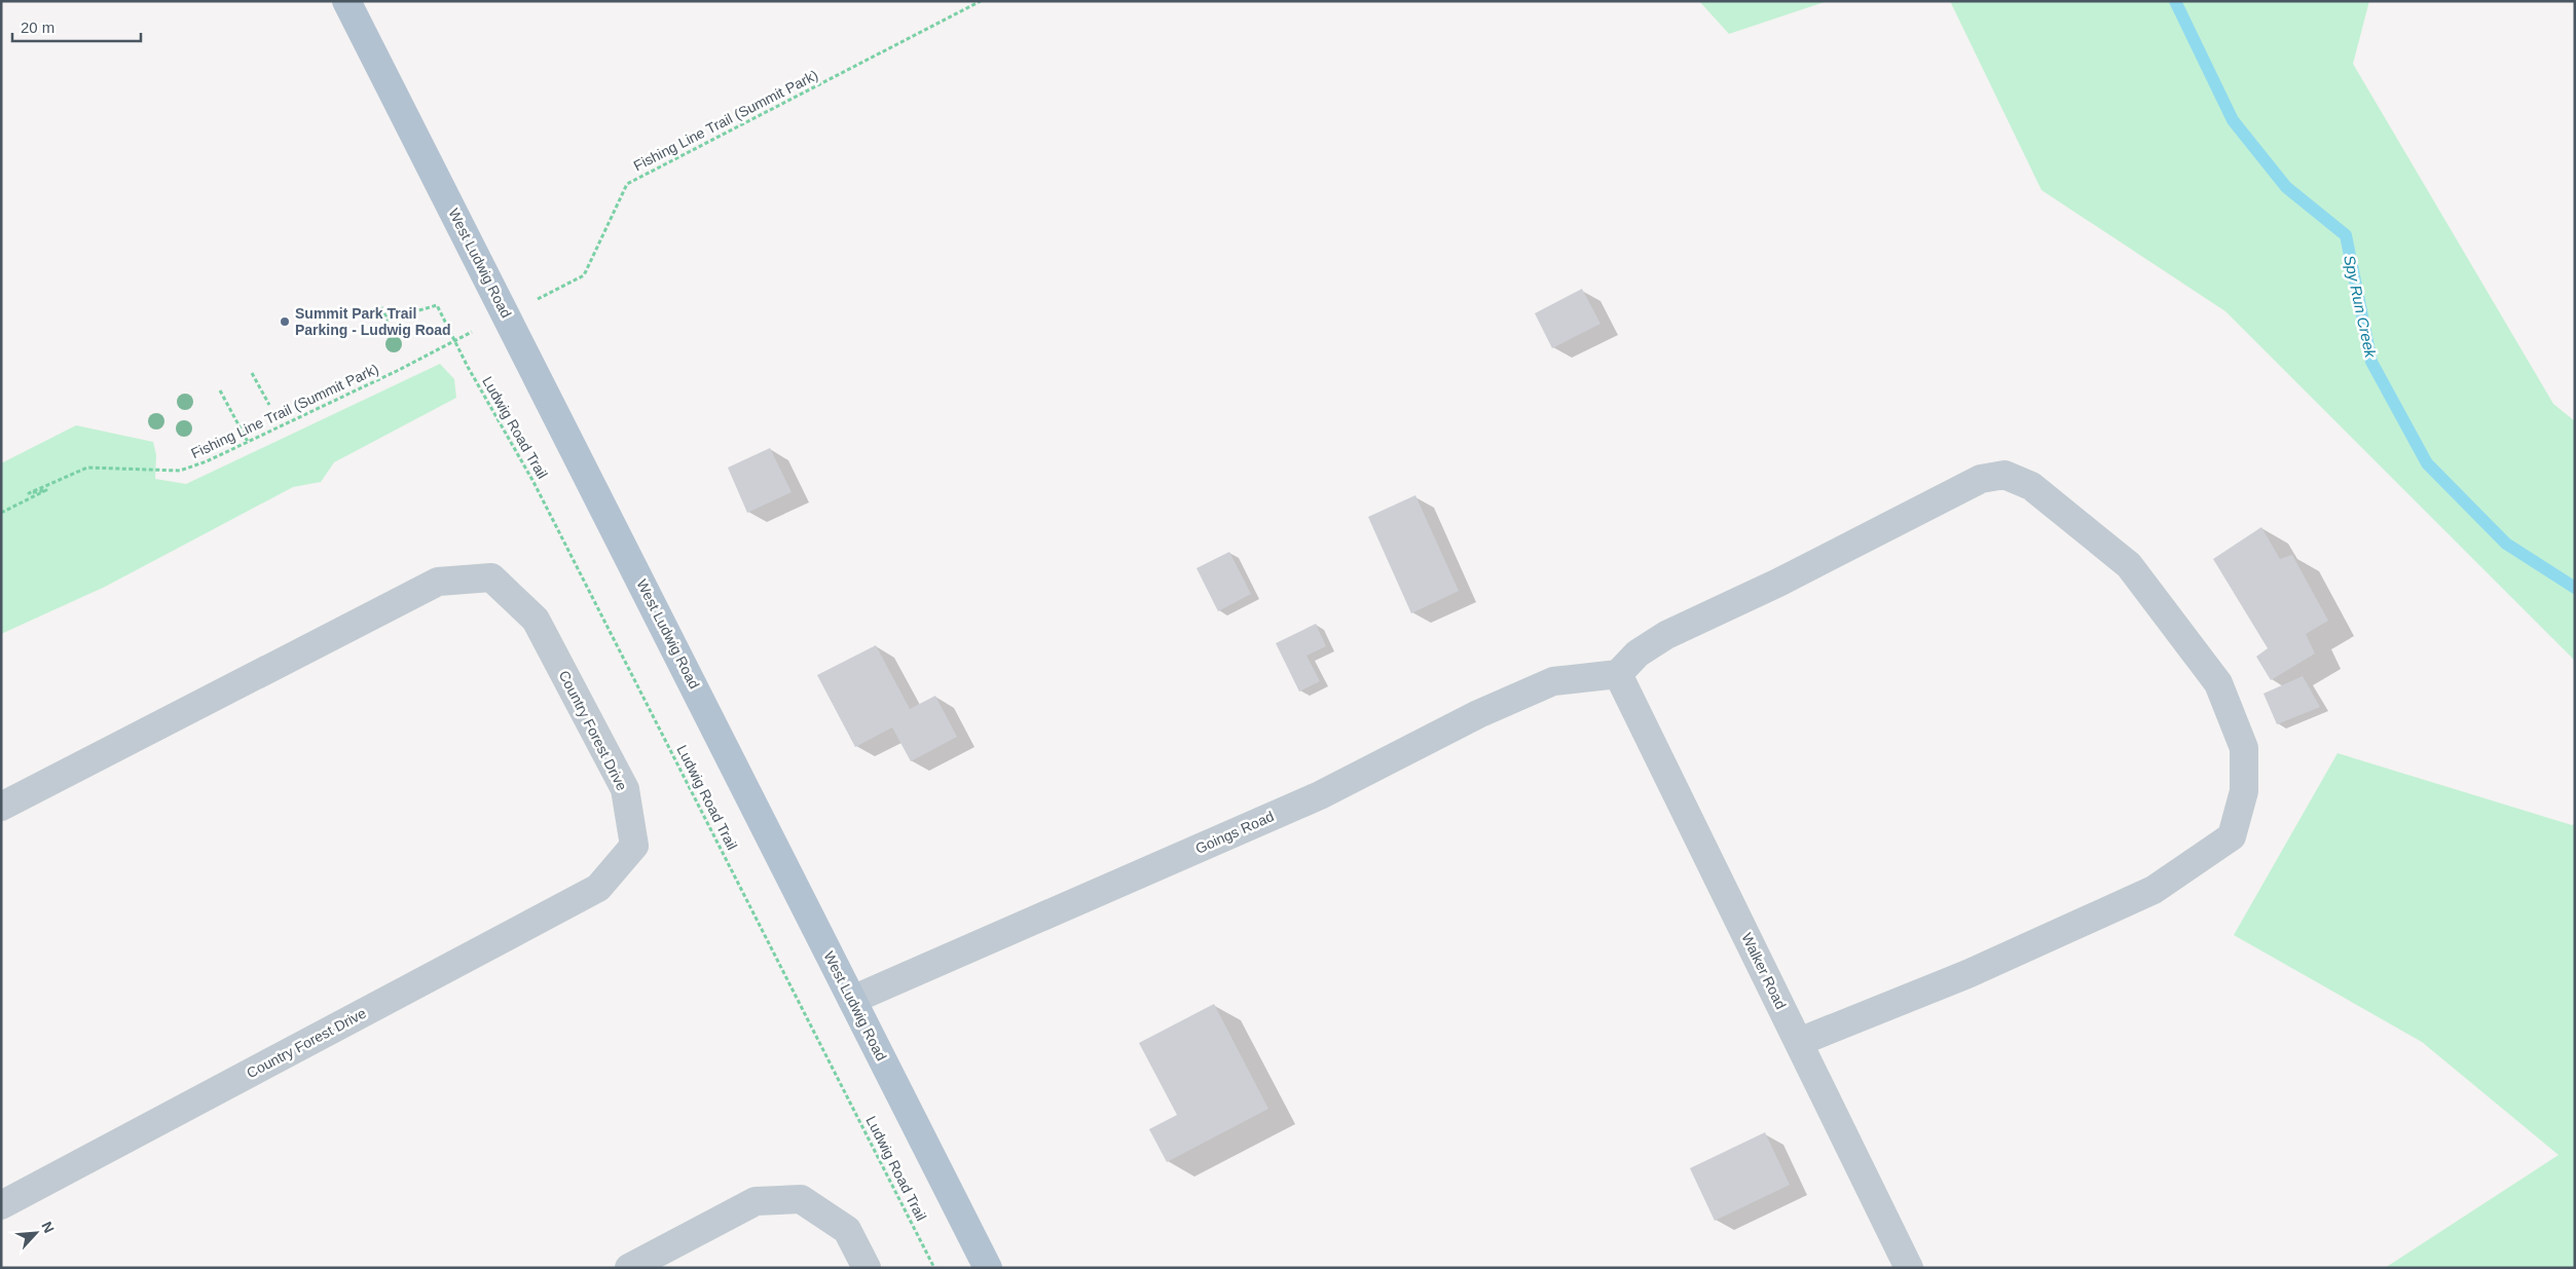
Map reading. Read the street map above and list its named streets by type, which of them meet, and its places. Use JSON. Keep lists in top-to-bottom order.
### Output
{
  "streets": {
    "main road": ["West Ludwig Road"],
    "street": ["Country Forest Drive", "Goings Road", "Walker Road"],
    "path": ["Fishing Line Trail (Summit Park)", "Ludwig Road Trail"]
  },
  "crossings": [
    ["Fishing Line Trail (Summit Park)", "Ludwig Road Trail"],
    ["West Ludwig Road", "Goings Road"],
    ["Goings Road", "Walker Road"]
  ],
  "water": ["Spy Run Creek"],
  "places": ["Summit Park Trail Parking - Ludwig Road"],
  "scale_bar": "20 m",
  "north": "top right"
}
